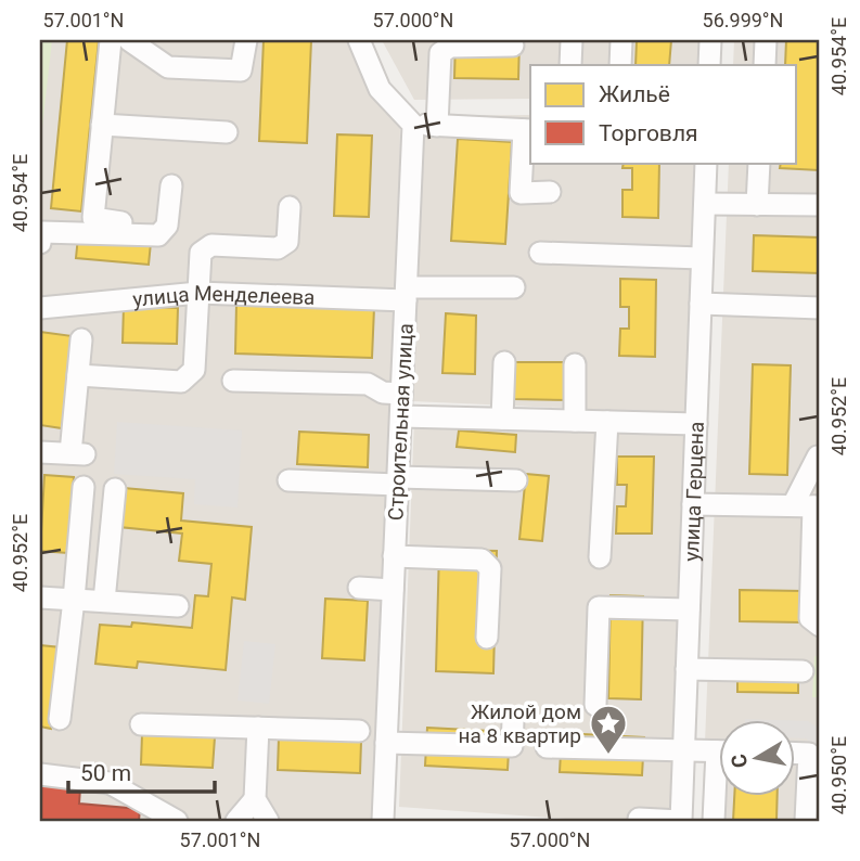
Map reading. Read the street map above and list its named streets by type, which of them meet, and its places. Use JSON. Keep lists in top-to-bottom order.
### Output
{
  "streets": {
    "street": ["улица Менделеева", "Строительная улица", "улица Герцена"]
  },
  "crossings": [
    ["улица Менделеева", "Строительная улица"]
  ],
  "places": {
    "place": ["Жилой дом на 8 квартир"]
  },
  "legend": ["Жильё", "Торговля"],
  "scale_bar": "50 m",
  "north": "left",
  "coordinates": [
    "57.001°N",
    "57.000°N",
    "56.999°N",
    "40.954°E",
    "40.952°E",
    "40.950°E"
  ]
}
